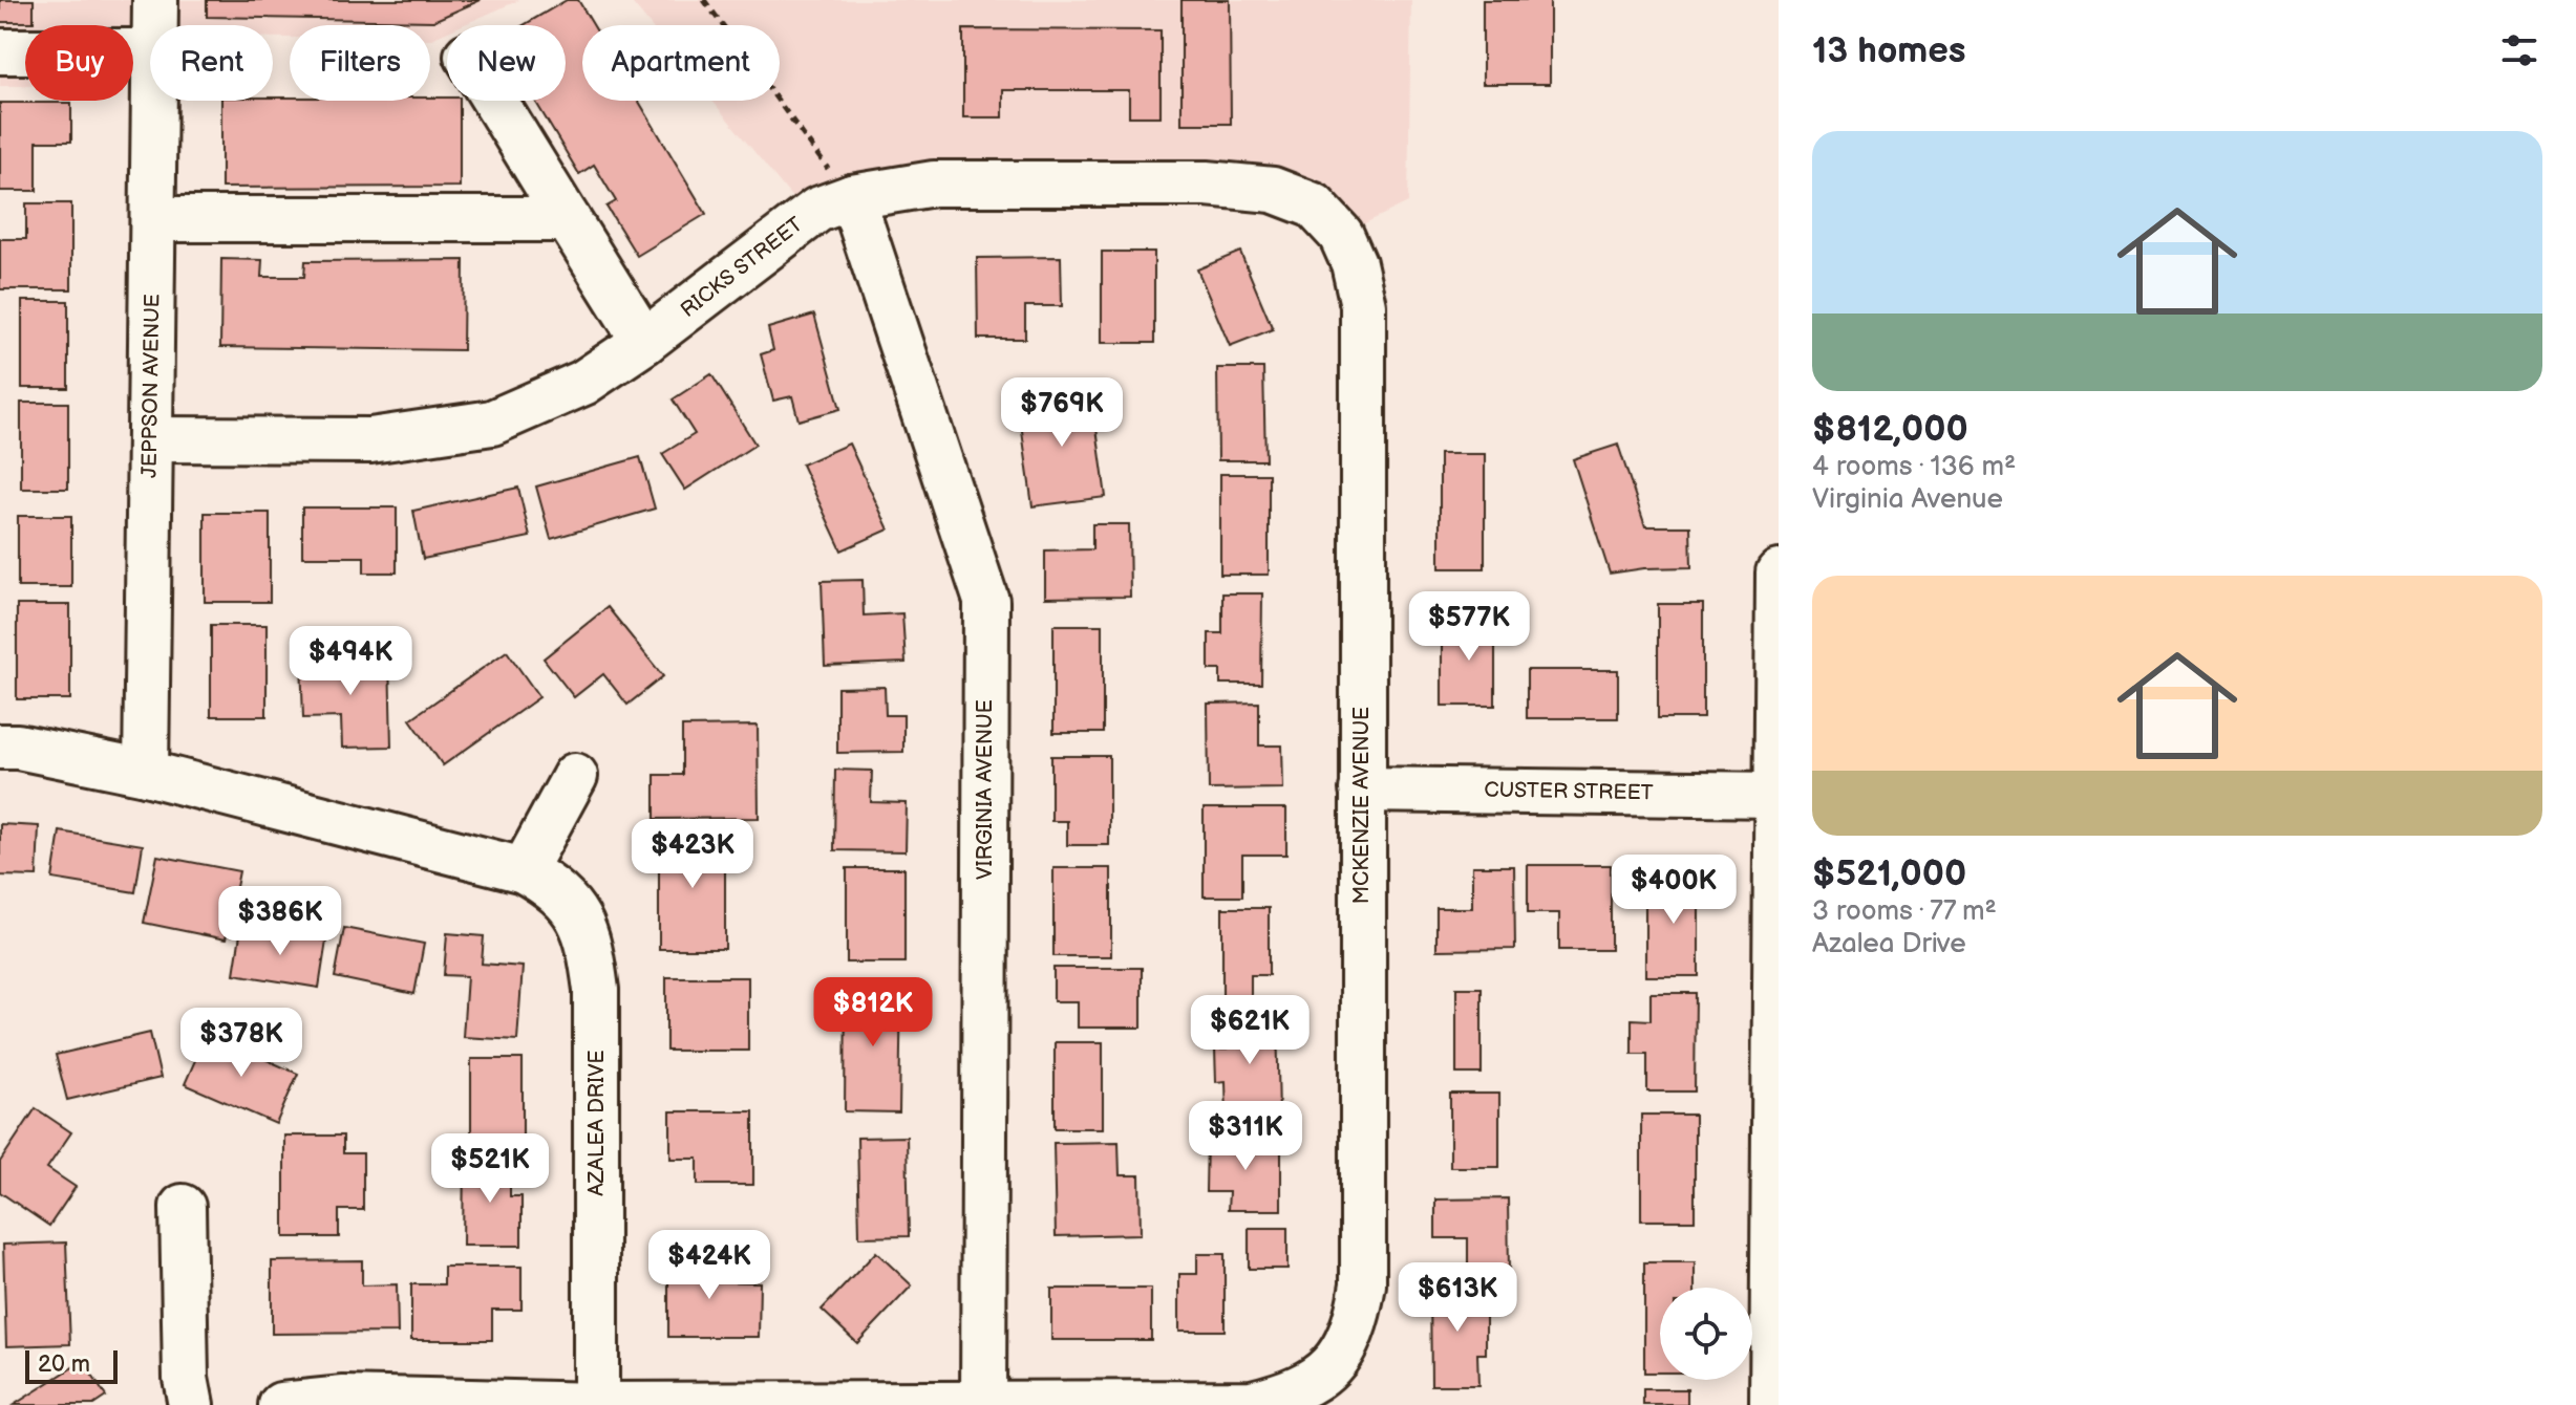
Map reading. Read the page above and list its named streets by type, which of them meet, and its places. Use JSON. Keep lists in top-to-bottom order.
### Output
{
  "streets": {
    "street": [
      "RICKS STREET",
      "JEPPSON AVENUE",
      "VIRGINIA AVENUE",
      "CUSTER STREET",
      "MCKENZIE AVENUE",
      "AZALEA DRIVE"
    ]
  },
  "crossings": [
    ["RICKS STREET", "JEPPSON AVENUE"],
    ["RICKS STREET", "VIRGINIA AVENUE"],
    ["RICKS STREET", "MCKENZIE AVENUE"],
    ["JEPPSON AVENUE", "AZALEA DRIVE"],
    ["VIRGINIA AVENUE", "MCKENZIE AVENUE"],
    ["CUSTER STREET", "MCKENZIE AVENUE"]
  ],
  "scale_bar": "20 m",
  "page": {
    "heading": "13 homes",
    "chip": [
      "Buy",
      "Rent",
      "Filters",
      "New",
      "Apartment"
    ],
    "list": [
      {
        "name": "$812,000",
        "note": "4 rooms · 136 m² · Virginia Avenue"
      },
      {
        "name": "$521,000",
        "note": "3 rooms · 77 m² · Azalea Drive"
      }
    ],
    "price": [
      "$769K",
      "$577K",
      "$494K",
      "$423K",
      "$400K",
      "$386K",
      "$812K",
      "$621K",
      "$378K",
      "$311K",
      "$521K",
      "$424K",
      "$613K"
    ],
    "scale": "20 m"
  }
}
